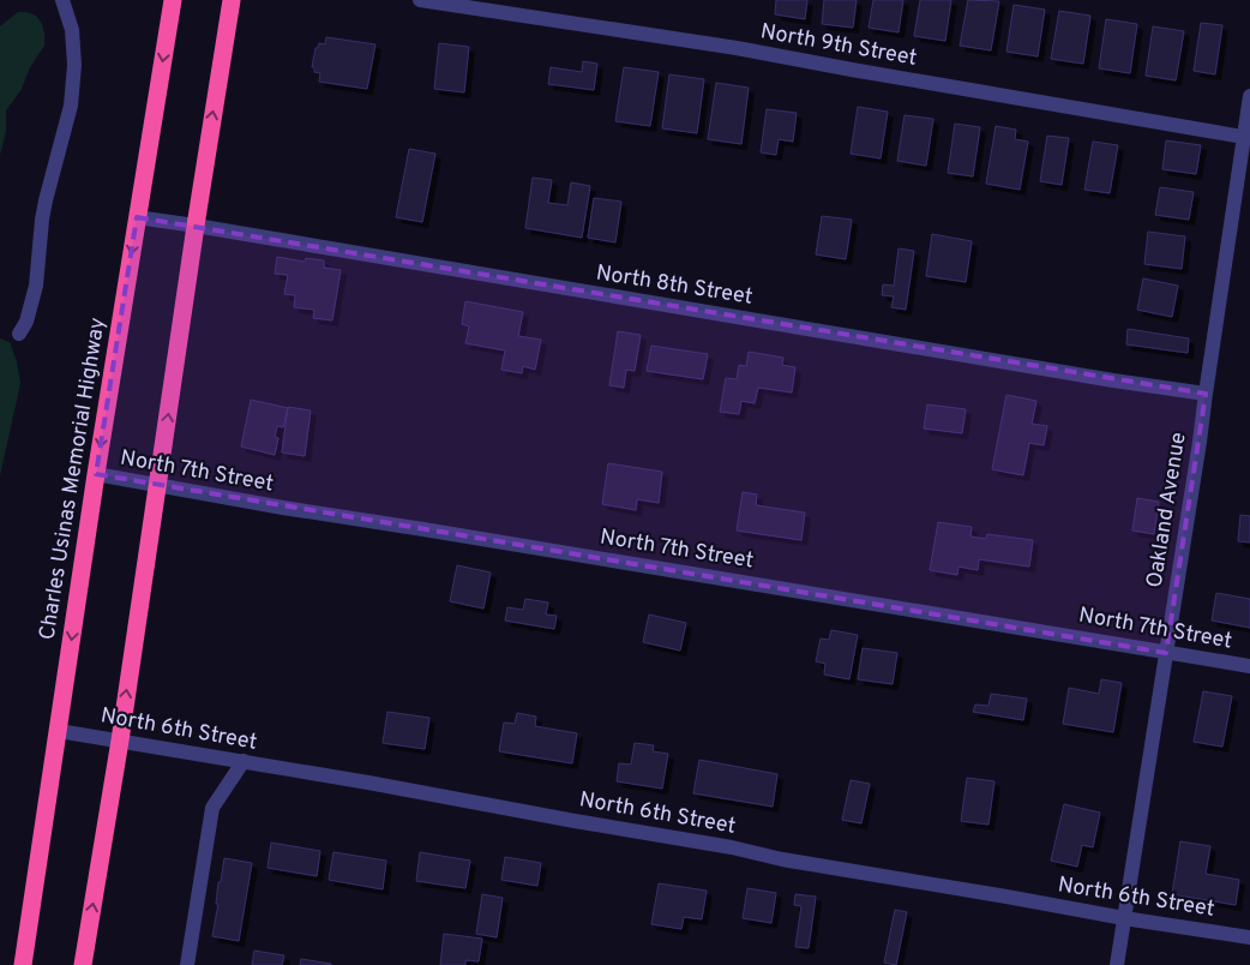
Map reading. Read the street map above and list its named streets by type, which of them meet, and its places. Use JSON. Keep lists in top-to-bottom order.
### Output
{
  "streets": {
    "highway": ["Charles Usinas Memorial Highway"],
    "street": [
      "North 9th Street",
      "North 8th Street",
      "North 7th Street",
      "Oakland Avenue",
      "North 6th Street"
    ]
  },
  "crossings": [
    ["North 9th Street", "Oakland Avenue"],
    ["North 8th Street", "Charles Usinas Memorial Highway"],
    ["North 8th Street", "Oakland Avenue"],
    ["North 7th Street", "Charles Usinas Memorial Highway"],
    ["North 7th Street", "Oakland Avenue"],
    ["Charles Usinas Memorial Highway", "North 6th Street"],
    ["Oakland Avenue", "North 6th Street"]
  ]
}
